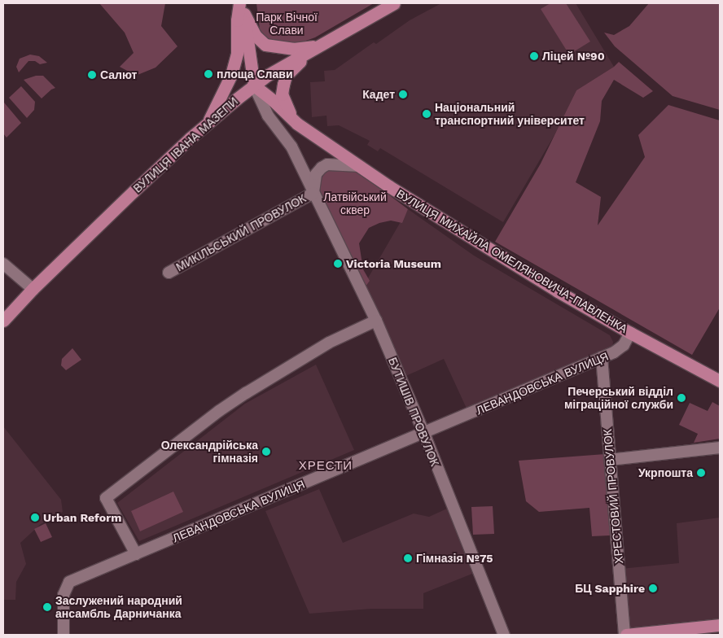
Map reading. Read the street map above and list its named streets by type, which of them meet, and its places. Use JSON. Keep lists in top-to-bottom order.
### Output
{
  "streets": {
    "main road": ["ВУЛИЦЯ ІВАНА МАЗЕПИ", "ВУЛИЦЯ МИХАЙЛА ОМЕЛЯНОВИЧА-ПАВЛЕНКА"],
    "street": [
      "МИКІЛЬСЬКИЙ ПРОВУЛОК",
      "ЛЕВАНДОВСЬКА ВУЛИЦЯ",
      "БУТИШІВ ПРОВУЛОК",
      "ХРЕСТОВИЙ ПРОВУЛОК"
    ]
  },
  "crossings": [
    ["ВУЛИЦЯ ІВАНА МАЗЕПИ", "ВУЛИЦЯ МИХАЙЛА ОМЕЛЯНОВИЧА-ПАВЛЕНКА"],
    ["ВУЛИЦЯ ІВАНА МАЗЕПИ", "БУТИШІВ ПРОВУЛОК"],
    ["МИКІЛЬСЬКИЙ ПРОВУЛОК", "БУТИШІВ ПРОВУЛОК"],
    ["ВУЛИЦЯ МИХАЙЛА ОМЕЛЯНОВИЧА-ПАВЛЕНКА", "ЛЕВАНДОВСЬКА ВУЛИЦЯ"],
    ["ВУЛИЦЯ МИХАЙЛА ОМЕЛЯНОВИЧА-ПАВЛЕНКА", "БУТИШІВ ПРОВУЛОК"],
    ["ЛЕВАНДОВСЬКА ВУЛИЦЯ", "БУТИШІВ ПРОВУЛОК"],
    ["ЛЕВАНДОВСЬКА ВУЛИЦЯ", "ХРЕСТОВИЙ ПРОВУЛОК"]
  ],
  "districts": ["ХРЕСТИ"],
  "parks": ["Парк Вічної Слави", "Латвійський сквер"],
  "places": [
    "Ліцей №90",
    "площа Слави",
    "Салют",
    "Кадет",
    "Національний транспортний університет",
    "Victoria Museum",
    "Печерський відділ міграційної служби",
    "Олександрійська гімназія",
    "Укрпошта",
    "Urban Reform",
    "Гімназія №75",
    "БЦ Sapphire",
    "Заслужений народний ансамбль Дарничанка"
  ]
}
